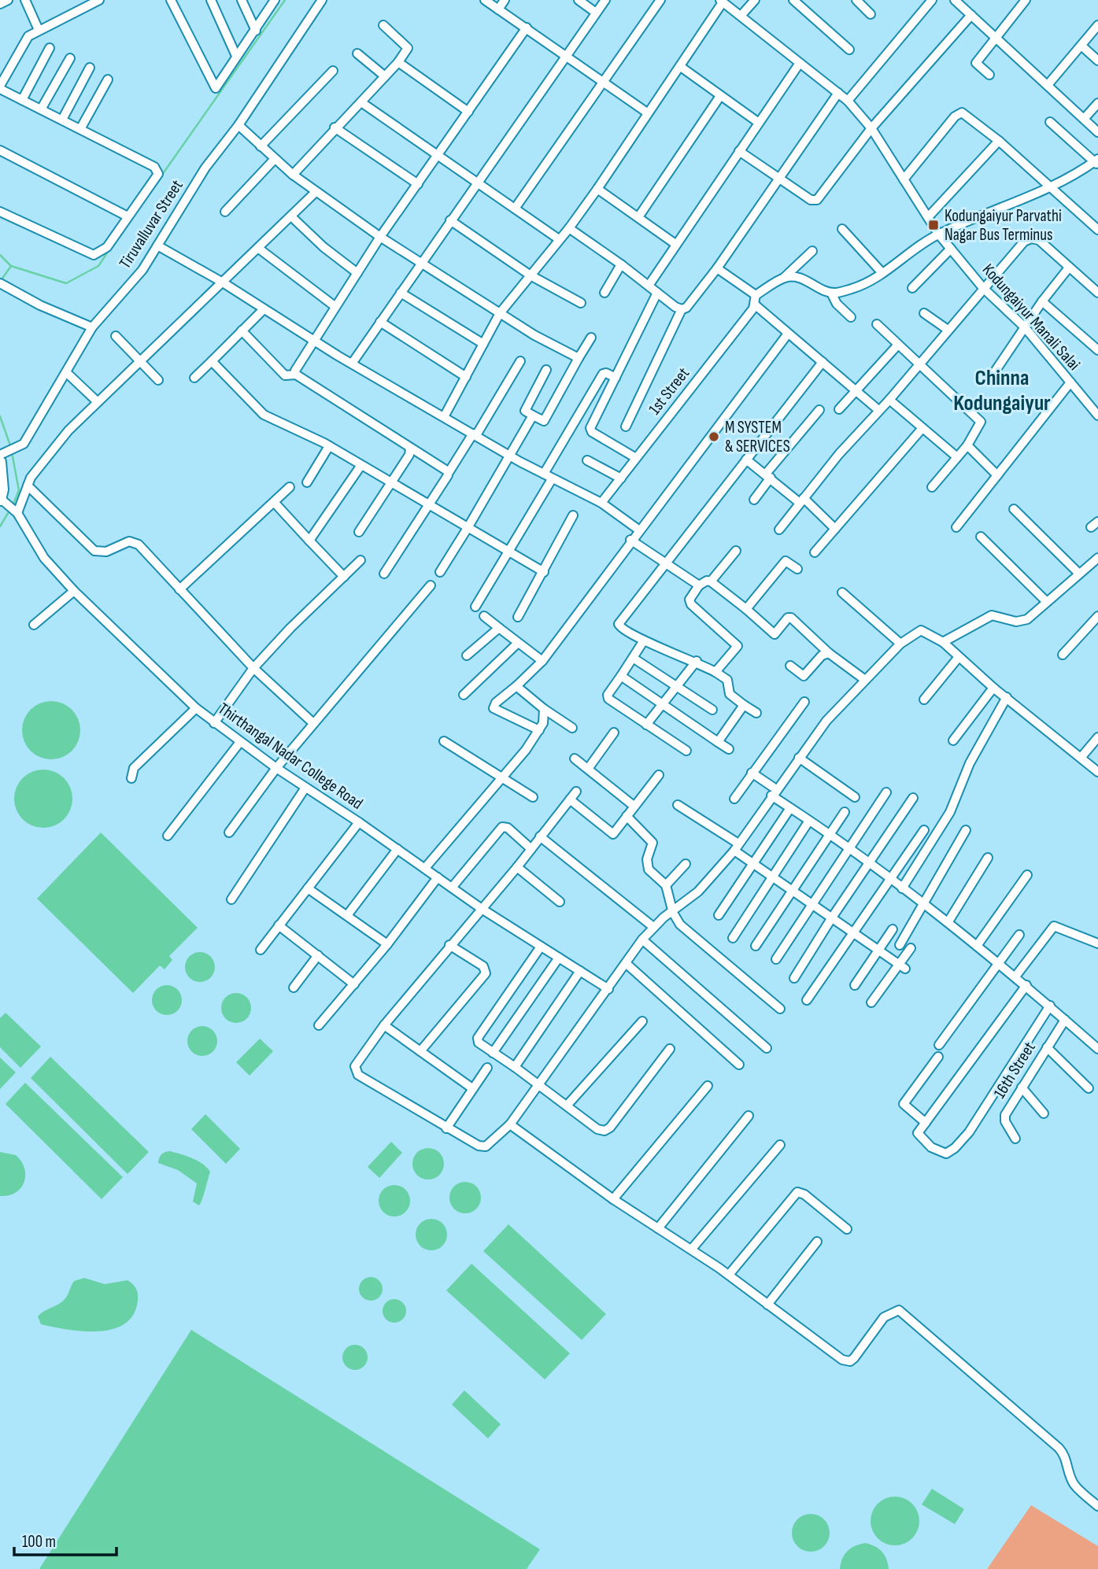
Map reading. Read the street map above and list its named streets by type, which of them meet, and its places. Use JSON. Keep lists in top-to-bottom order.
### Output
{
  "streets": {
    "street": [
      "Tiruvalluvar Street",
      "Kodungaiyur Manali Salai",
      "1st Street",
      "Thirthangal Nadar College Road",
      "16th Street"
    ]
  },
  "districts": ["Chinna Kodungaiyur"],
  "places": {
    "transit": ["Kodungaiyur Parvathi Nagar Bus Terminus"],
    "other": ["M SYSTEM & SERVICES"]
  },
  "scale_bar": "100 m"
}
